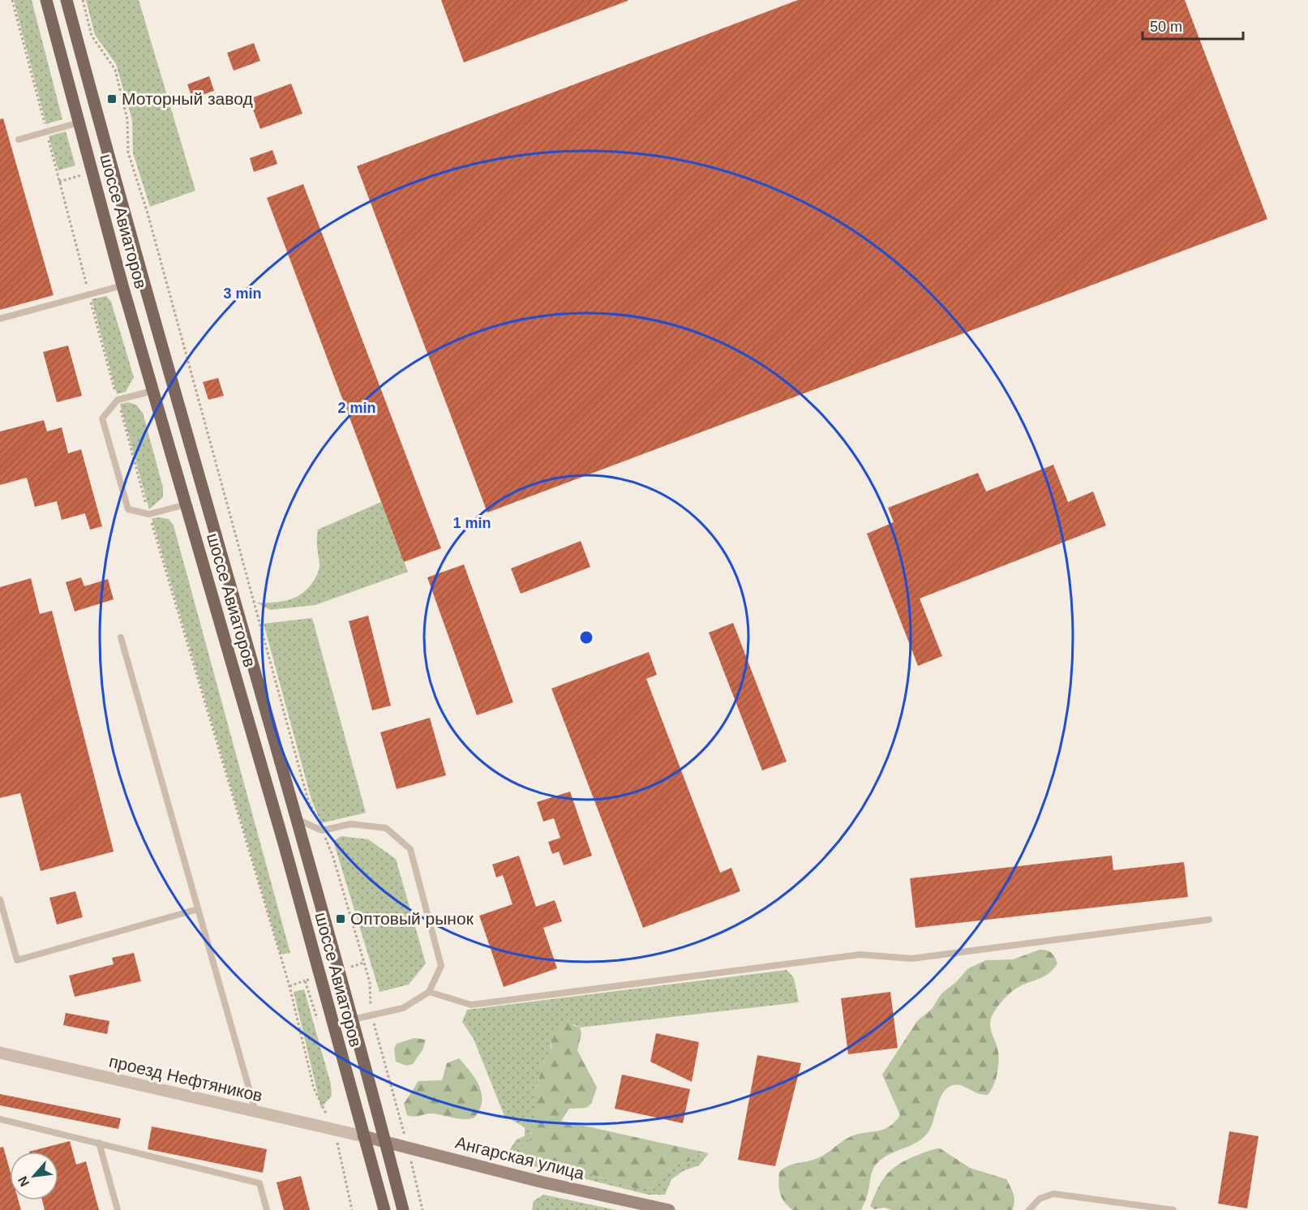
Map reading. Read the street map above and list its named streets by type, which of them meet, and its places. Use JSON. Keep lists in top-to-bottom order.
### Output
{
  "streets": {
    "main road": ["шоссе Авиаторов", "Ангарская улица"],
    "street": ["проезд Нефтяников"]
  },
  "crossings": [
    ["шоссе Авиаторов", "проезд Нефтяников"],
    ["шоссе Авиаторов", "Ангарская улица"],
    ["проезд Нефтяников", "Ангарская улица"]
  ],
  "places": {
    "transit": ["Моторный завод", "Оптовый рынок"]
  },
  "scale_bar": "50 m",
  "north": "bottom left",
  "rings": ["3 min", "2 min", "1 min"]
}
